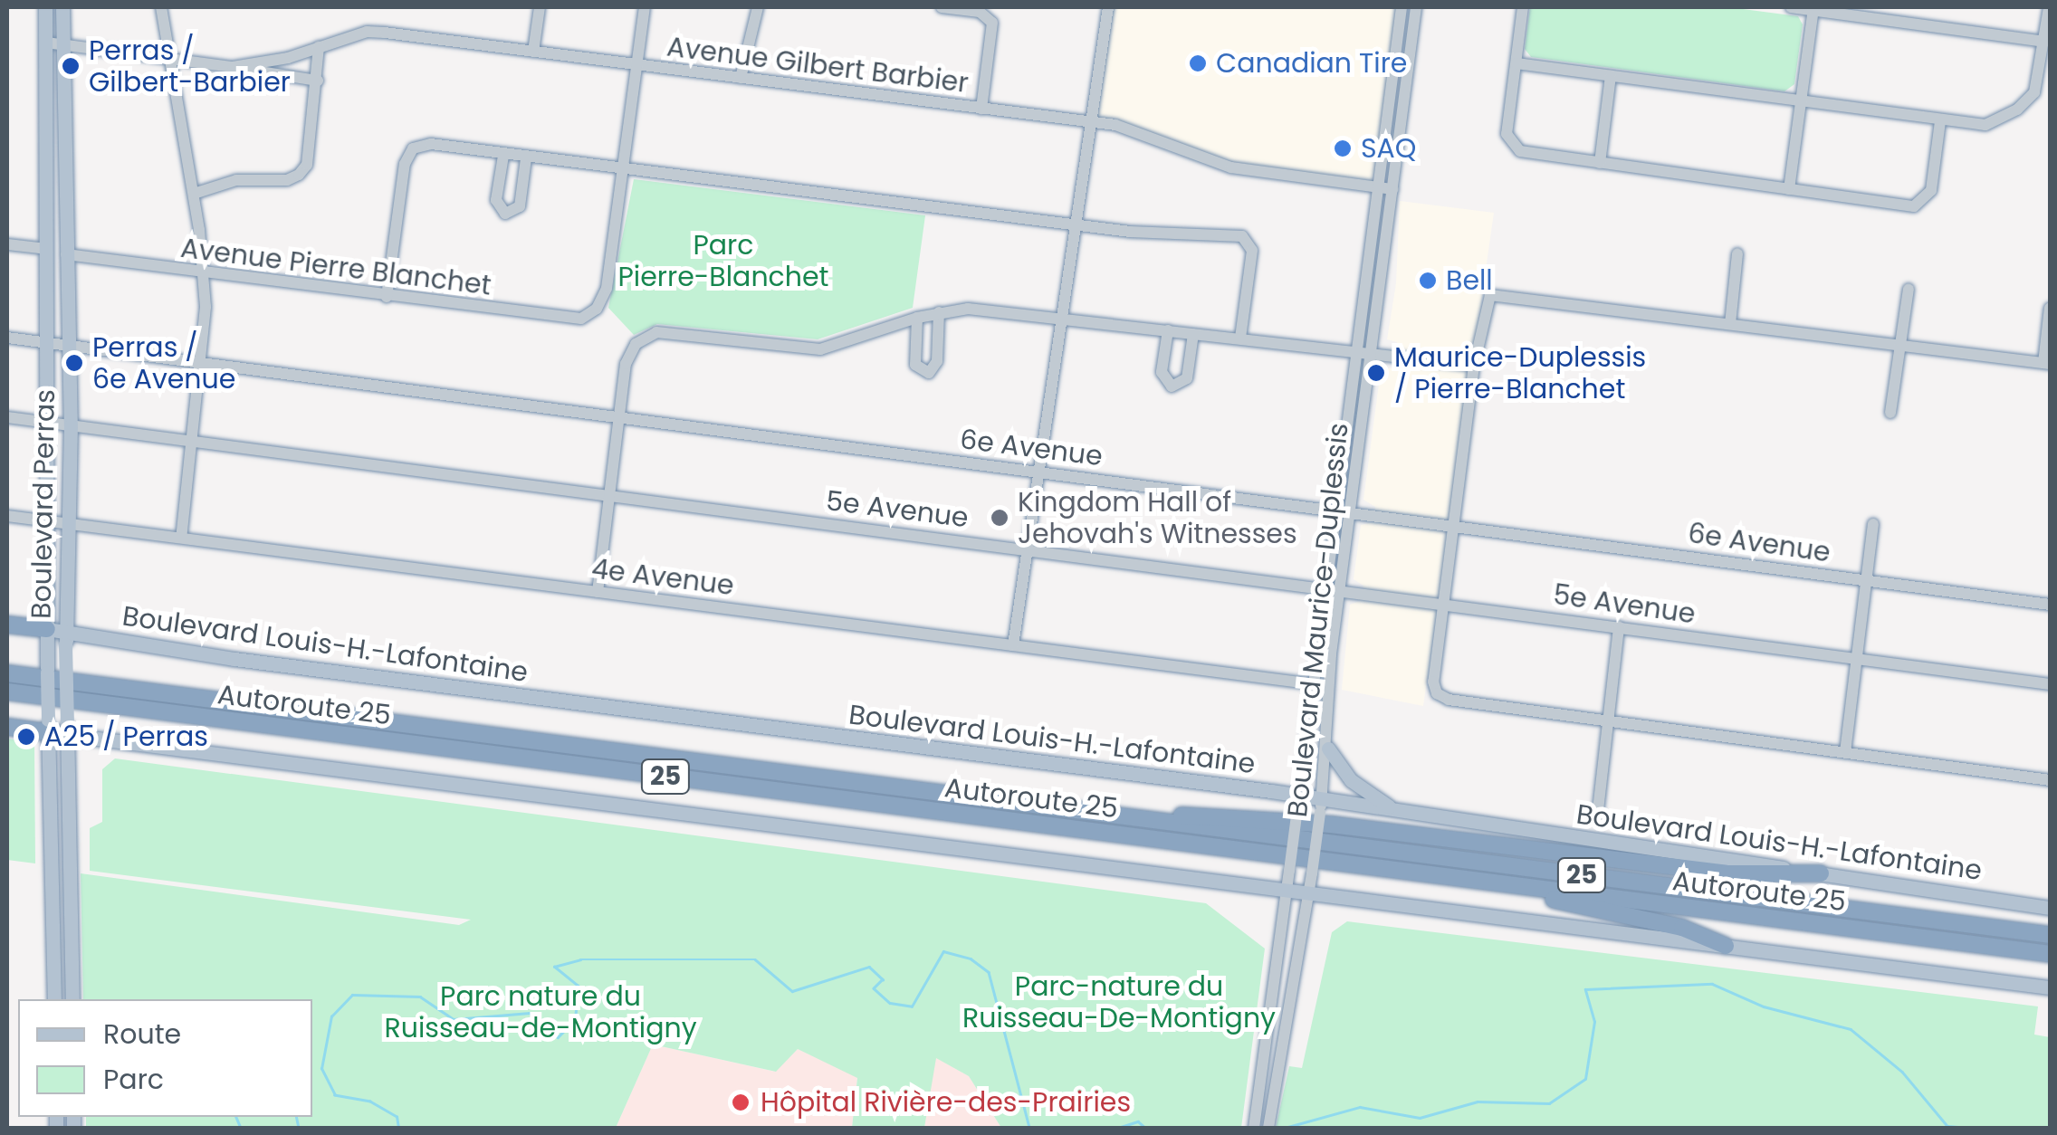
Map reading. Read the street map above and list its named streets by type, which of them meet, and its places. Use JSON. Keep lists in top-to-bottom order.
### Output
{
  "streets": {
    "highway": ["Autoroute 25", "25"],
    "main road": ["Boulevard Perras", "Boulevard Louis-H.-Lafontaine"],
    "street": [
      "Avenue Gilbert Barbier",
      "Avenue Pierre Blanchet",
      "6e Avenue",
      "5e Avenue",
      "4e Avenue",
      "Boulevard Maurice-Duplessis"
    ]
  },
  "crossings": [
    ["Avenue Gilbert Barbier", "Boulevard Perras"],
    ["Avenue Gilbert Barbier", "Boulevard Maurice-Duplessis"],
    ["Avenue Pierre Blanchet", "Boulevard Perras"],
    ["6e Avenue", "Boulevard Perras"],
    ["6e Avenue", "Boulevard Maurice-Duplessis"],
    ["Boulevard Perras", "5e Avenue"],
    ["Boulevard Perras", "4e Avenue"],
    ["Boulevard Perras", "Boulevard Louis-H.-Lafontaine"],
    ["5e Avenue", "Boulevard Maurice-Duplessis"],
    ["4e Avenue", "Boulevard Maurice-Duplessis"],
    ["Boulevard Maurice-Duplessis", "Boulevard Louis-H.-Lafontaine"]
  ],
  "parks": ["Parc Pierre-Blanchet", "Parc-nature du Ruisseau-De-Montigny", "Parc nature du Ruisseau-de-Montigny"],
  "places": [
    "Canadian Tire",
    "Perras / Gilbert-Barbier",
    "SAQ",
    "Bell",
    "Perras / 6e Avenue",
    "Maurice-Duplessis / Pierre-Blanchet",
    "Kingdom Hall of Jehovah's Witnesses",
    "A25 / Perras",
    "Hôpital Rivière-des-Prairies"
  ],
  "legend": ["Route", "Parc"]
}
